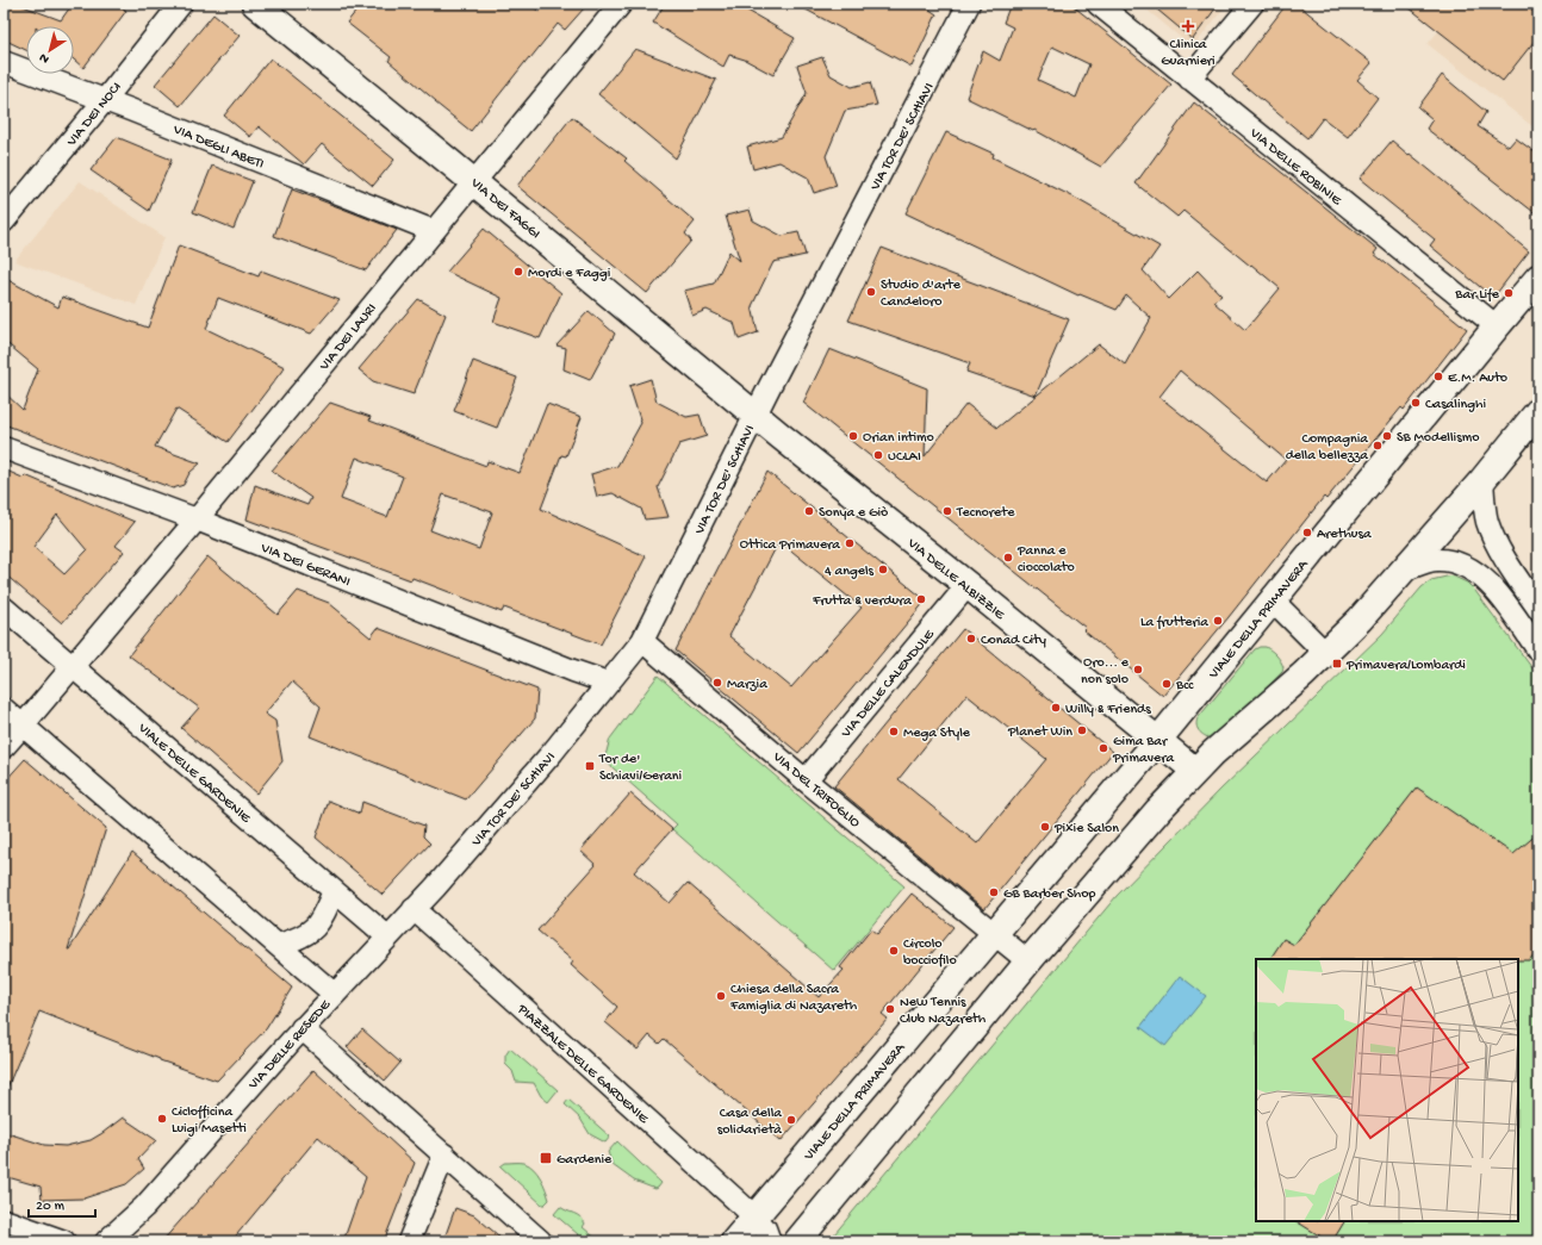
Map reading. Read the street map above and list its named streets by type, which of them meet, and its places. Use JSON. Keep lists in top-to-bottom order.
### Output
{
  "streets": {
    "main road": ["VIA DEI FAGGI", "VIA DELLE ALBIZZIE", "VIALE DELLA PRIMAVERA"],
    "street": [
      "VIA DEI NOCI",
      "VIA TOR DE' SCHIAVI",
      "VIA DEGLI ABETI",
      "VIA DELLE ROBINIE",
      "VIA DEI LAURI",
      "VIA DEI GERANI",
      "VIA DELLE CALENDULE",
      "VIALE DELLE GARDENIE",
      "VIA DEL TRIFOGLIO",
      "VIA DELLE RESEDE",
      "PIAZZALE DELLE GARDENIE"
    ]
  },
  "crossings": [
    ["VIA DEI NOCI", "VIA DEGLI ABETI"],
    ["VIA TOR DE' SCHIAVI", "VIA DEI FAGGI"],
    ["VIA TOR DE' SCHIAVI", "VIA DEI GERANI"],
    ["VIA TOR DE' SCHIAVI", "VIA DELLE ALBIZZIE"],
    ["VIA TOR DE' SCHIAVI", "VIA DEL TRIFOGLIO"],
    ["VIA TOR DE' SCHIAVI", "VIA DELLE RESEDE"],
    ["VIA TOR DE' SCHIAVI", "PIAZZALE DELLE GARDENIE"],
    ["VIA DEGLI ABETI", "VIA DEI LAURI"],
    ["VIA DELLE ROBINIE", "VIALE DELLA PRIMAVERA"],
    ["VIA DEI FAGGI", "VIA DEI LAURI"],
    ["VIA DEI FAGGI", "VIA DELLE ALBIZZIE"],
    ["VIA DEI LAURI", "VIA DEI GERANI"],
    ["VIA DEI LAURI", "VIALE DELLE GARDENIE"],
    ["VIA DELLE ALBIZZIE", "VIALE DELLA PRIMAVERA"],
    ["VIA DELLE ALBIZZIE", "VIA DELLE CALENDULE"],
    ["VIALE DELLA PRIMAVERA", "VIA DEL TRIFOGLIO"],
    ["VIALE DELLA PRIMAVERA", "PIAZZALE DELLE GARDENIE"],
    ["VIA DELLE CALENDULE", "VIA DEL TRIFOGLIO"],
    ["VIALE DELLE GARDENIE", "VIA DELLE RESEDE"],
    ["VIA DELLE RESEDE", "PIAZZALE DELLE GARDENIE"]
  ],
  "places": {
    "health": ["Clinica Guarnieri"],
    "other": [
      "Mordi e Faggi",
      "Studio d'arte Candeloro",
      "Bar Life",
      "E.M. Auto",
      "Casalinghi",
      "Orian intimo",
      "SB Modellismo",
      "Compagnia della bellezza",
      "UCLAI",
      "Sonya e Giò",
      "Tecnorete",
      "Arethusa",
      "Ottica Primavera",
      "Panna e cioccolato",
      "4 angels",
      "Frutta & verdura",
      "La frutteria",
      "Conad City",
      "Oro... e non solo",
      "Marzia",
      "Bcc",
      "Willy & Friends",
      "Planet Win",
      "Mega Style",
      "Gima Bar Primavera",
      "Pixie Salon",
      "GB Barber Shop",
      "Circolo bocciofilo",
      "Chiesa della Sacra Famiglia di Nazareth",
      "New Tennis Club Nazareth",
      "Ciclofficina Luigi Masetti",
      "Casa della solidarietà"
    ],
    "transit": ["Primavera/Lombardi", "Tor de' Schiavi/Gerani", "Gardenie"]
  },
  "scale_bar": "20 m",
  "north": "bottom left"
}
